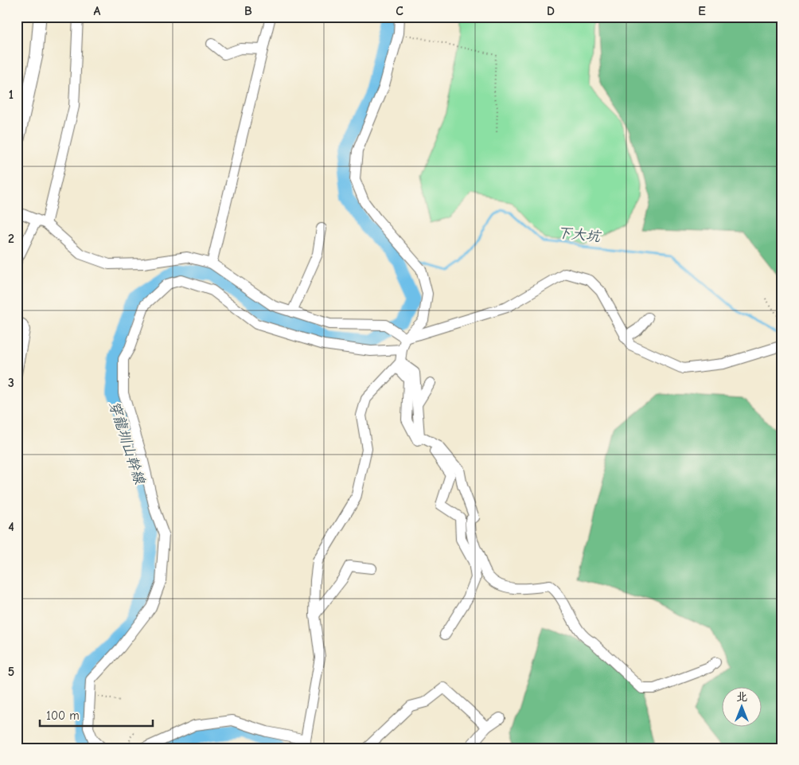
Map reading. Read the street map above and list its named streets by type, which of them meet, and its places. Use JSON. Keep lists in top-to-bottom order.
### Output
{
  "water": ["下大坑", "穿龍圳山幹線"],
  "scale_bar": "100 m",
  "north": "top",
  "grid": {
    "columns": [
      "A",
      "B",
      "C",
      "D",
      "E"
    ],
    "rows": [
      "1",
      "2",
      "3",
      "4",
      "5"
    ]
  }
}
